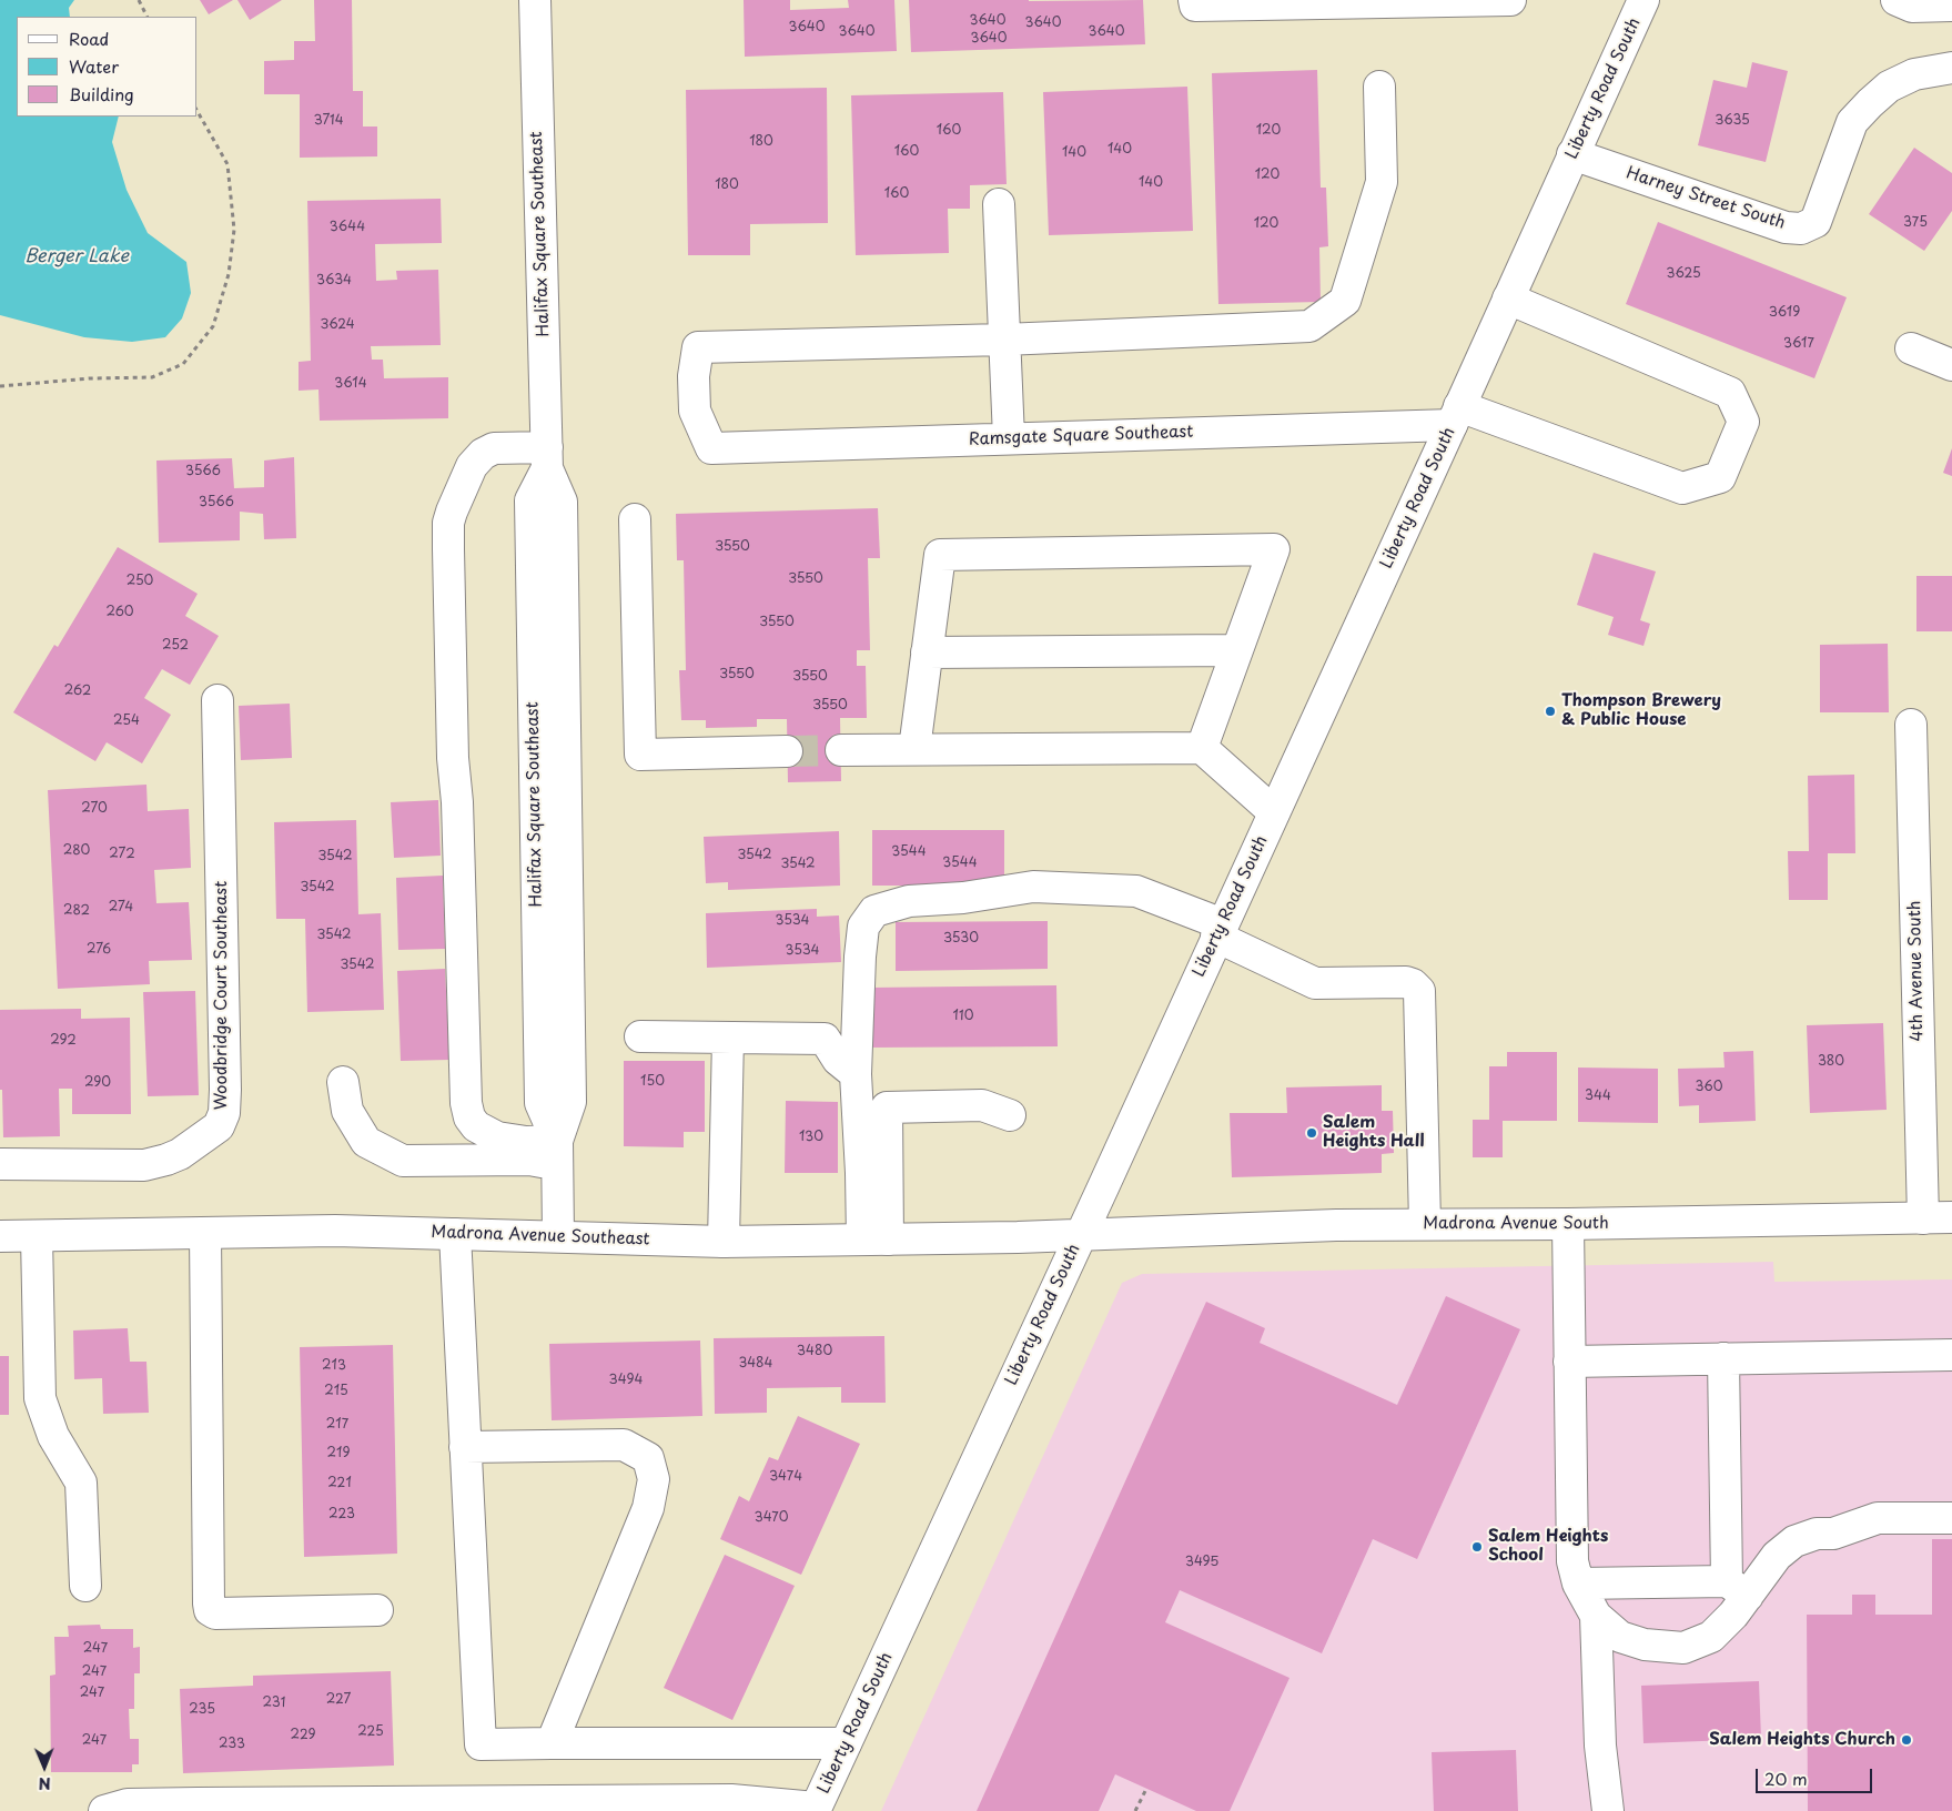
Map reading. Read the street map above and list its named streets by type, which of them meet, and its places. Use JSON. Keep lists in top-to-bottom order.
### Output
{
  "streets": {
    "main road": [
      "Liberty Road South",
      "Harney Street South",
      "Halifax Square Southeast",
      "Ramsgate Square Southeast",
      "4th Avenue South",
      "Woodbridge Court Southeast",
      "Madrona Avenue South",
      "Madrona Avenue Southeast"
    ]
  },
  "crossings": [
    ["Liberty Road South", "Harney Street South"],
    ["Liberty Road South", "Ramsgate Square Southeast"],
    ["Liberty Road South", "Madrona Avenue South"],
    ["Liberty Road South", "Madrona Avenue Southeast"],
    ["Halifax Square Southeast", "Madrona Avenue Southeast"],
    ["4th Avenue South", "Madrona Avenue South"],
    ["Madrona Avenue South", "Madrona Avenue Southeast"]
  ],
  "water": ["Berger Lake"],
  "places": [
    "Thompson Brewery & Public House",
    "Salem Heights Hall",
    "Salem Heights School",
    "Salem Heights Church"
  ],
  "house_numbers": [
    "3640",
    "3640",
    "3640",
    "3640",
    "3640",
    "3640",
    "3714",
    "3635",
    "160",
    "120",
    "180",
    "140",
    "160",
    "140",
    "120",
    "140",
    "180",
    "160",
    "375",
    "120",
    "3644",
    "3625",
    "3634",
    "3619",
    "3624",
    "3617",
    "3614",
    "3566",
    "3566",
    "3550",
    "3550",
    "250",
    "260",
    "3550",
    "252",
    "3550",
    "3550",
    "262",
    "3550",
    "254",
    "270",
    "280",
    "3544",
    "272",
    "3542",
    "3542",
    "3544",
    "3542",
    "3542",
    "274",
    "282",
    "3534",
    "3542",
    "3530",
    "276",
    "3534",
    "3542",
    "110",
    "292",
    "380",
    "150",
    "290",
    "360",
    "344",
    "130",
    "3480",
    "3484",
    "213",
    "3494",
    "215",
    "217",
    "219",
    "3474",
    "221",
    "223",
    "3470",
    "3495",
    "247",
    "247",
    "247",
    "227",
    "231",
    "235",
    "225",
    "229",
    "247",
    "233"
  ],
  "legend": ["Road", "Water", "Building"],
  "scale_bar": "20 m",
  "north": "bottom"
}
